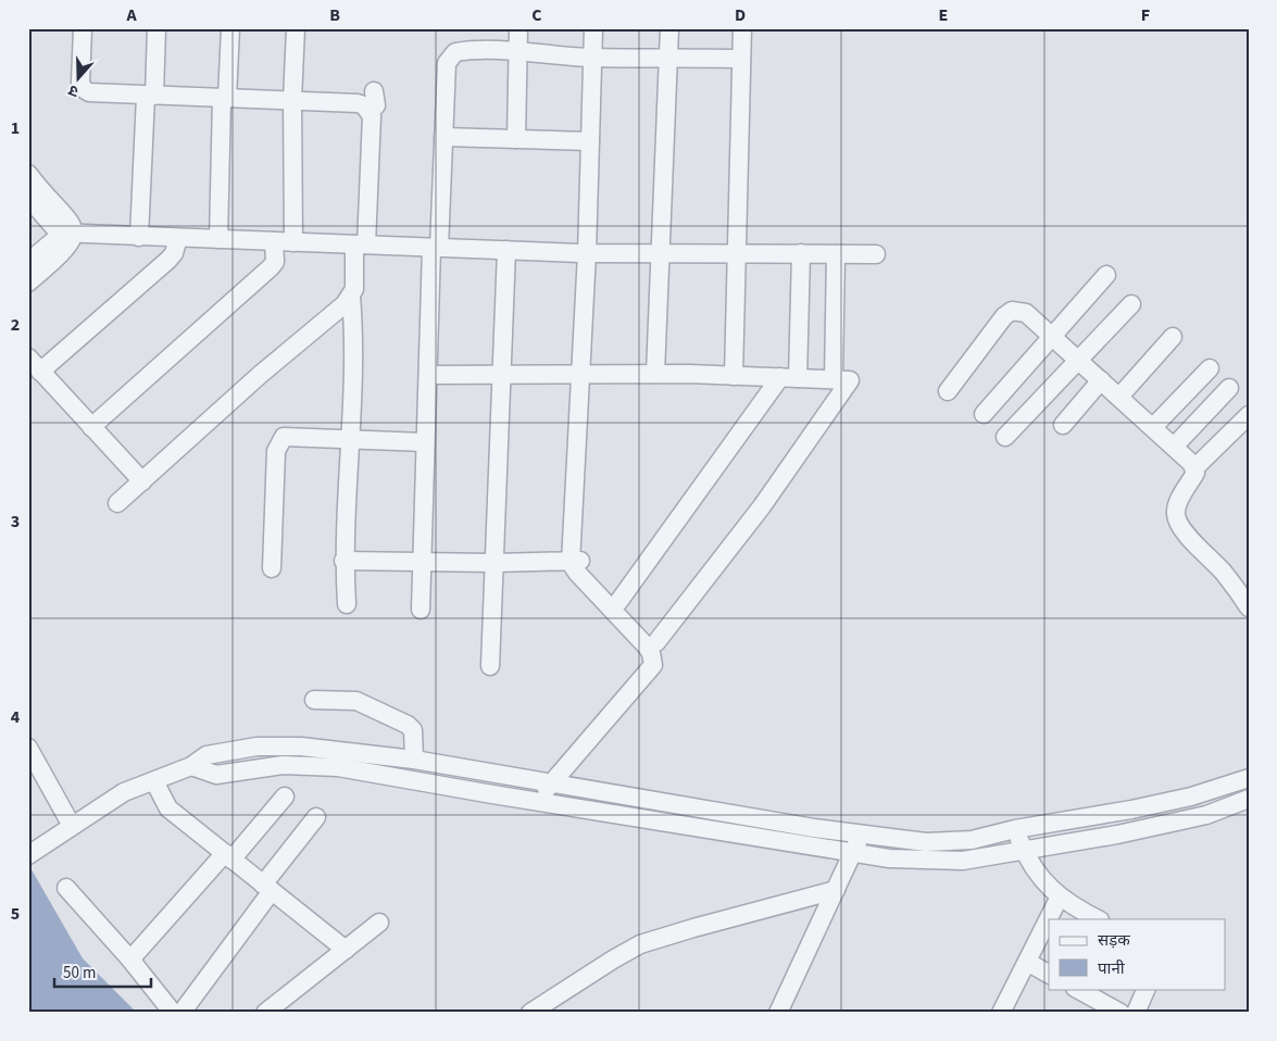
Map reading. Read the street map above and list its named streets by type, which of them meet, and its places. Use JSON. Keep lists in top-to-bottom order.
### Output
{
  "legend": ["सड़क", "पानी"],
  "scale_bar": "50 m",
  "north": "bottom",
  "grid": {
    "columns": [
      "A",
      "B",
      "C",
      "D",
      "E",
      "F"
    ],
    "rows": [
      "1",
      "2",
      "3",
      "4",
      "5"
    ]
  }
}
